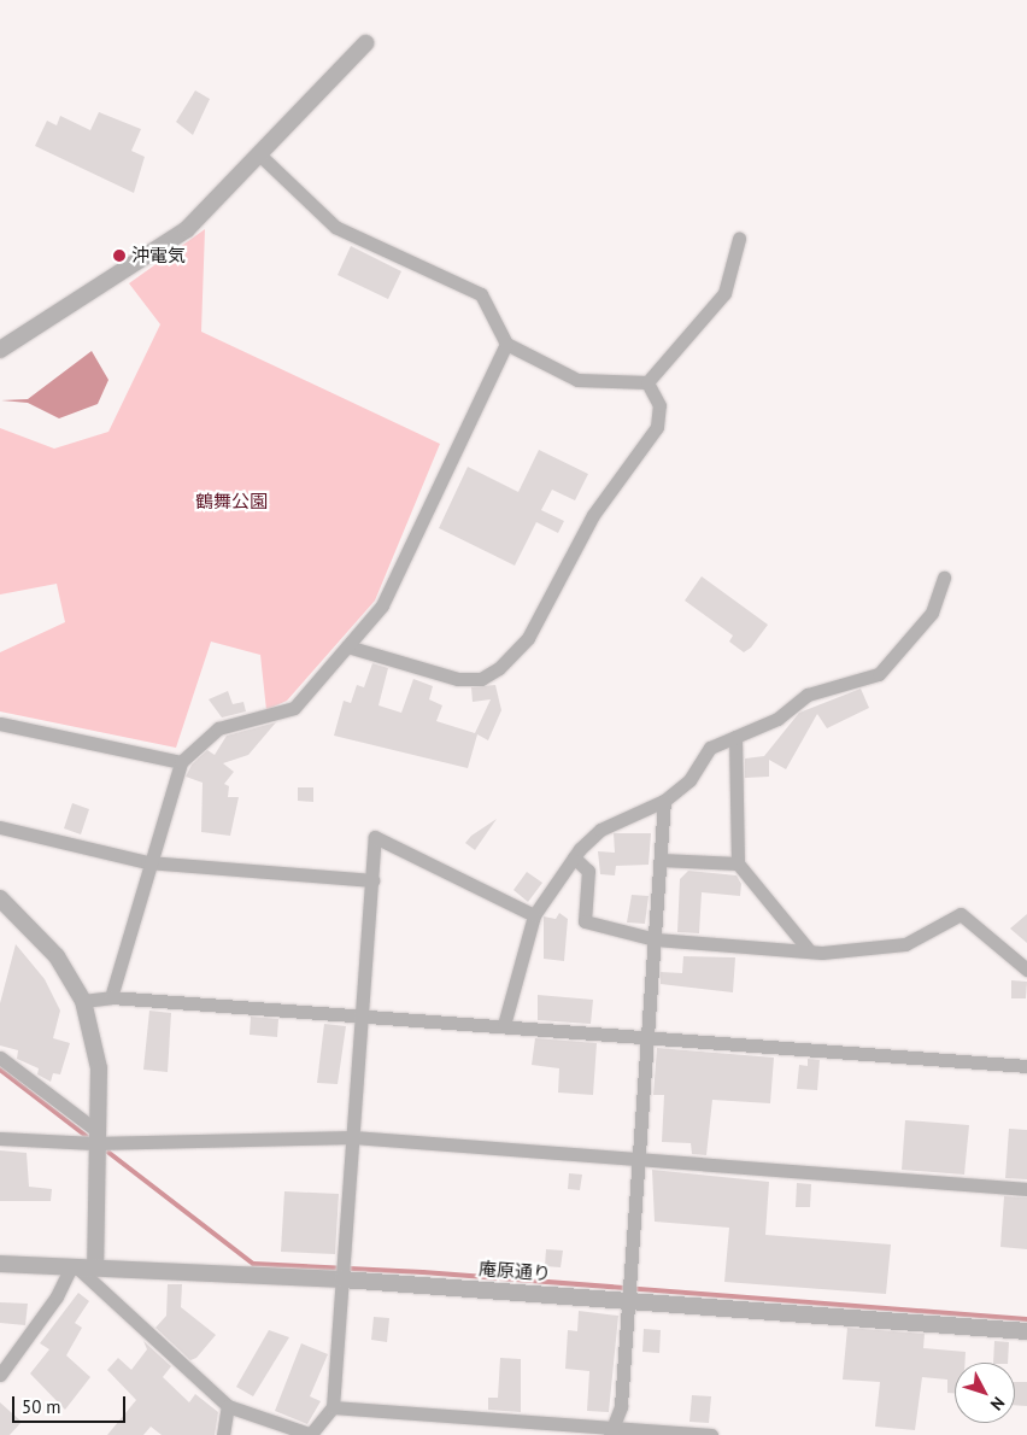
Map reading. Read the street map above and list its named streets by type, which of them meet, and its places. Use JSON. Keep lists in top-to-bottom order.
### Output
{
  "streets": {
    "street": ["庵原通り"]
  },
  "parks": ["鶴舞公園"],
  "places": ["沖電気"],
  "scale_bar": "50 m",
  "north": "bottom right"
}
